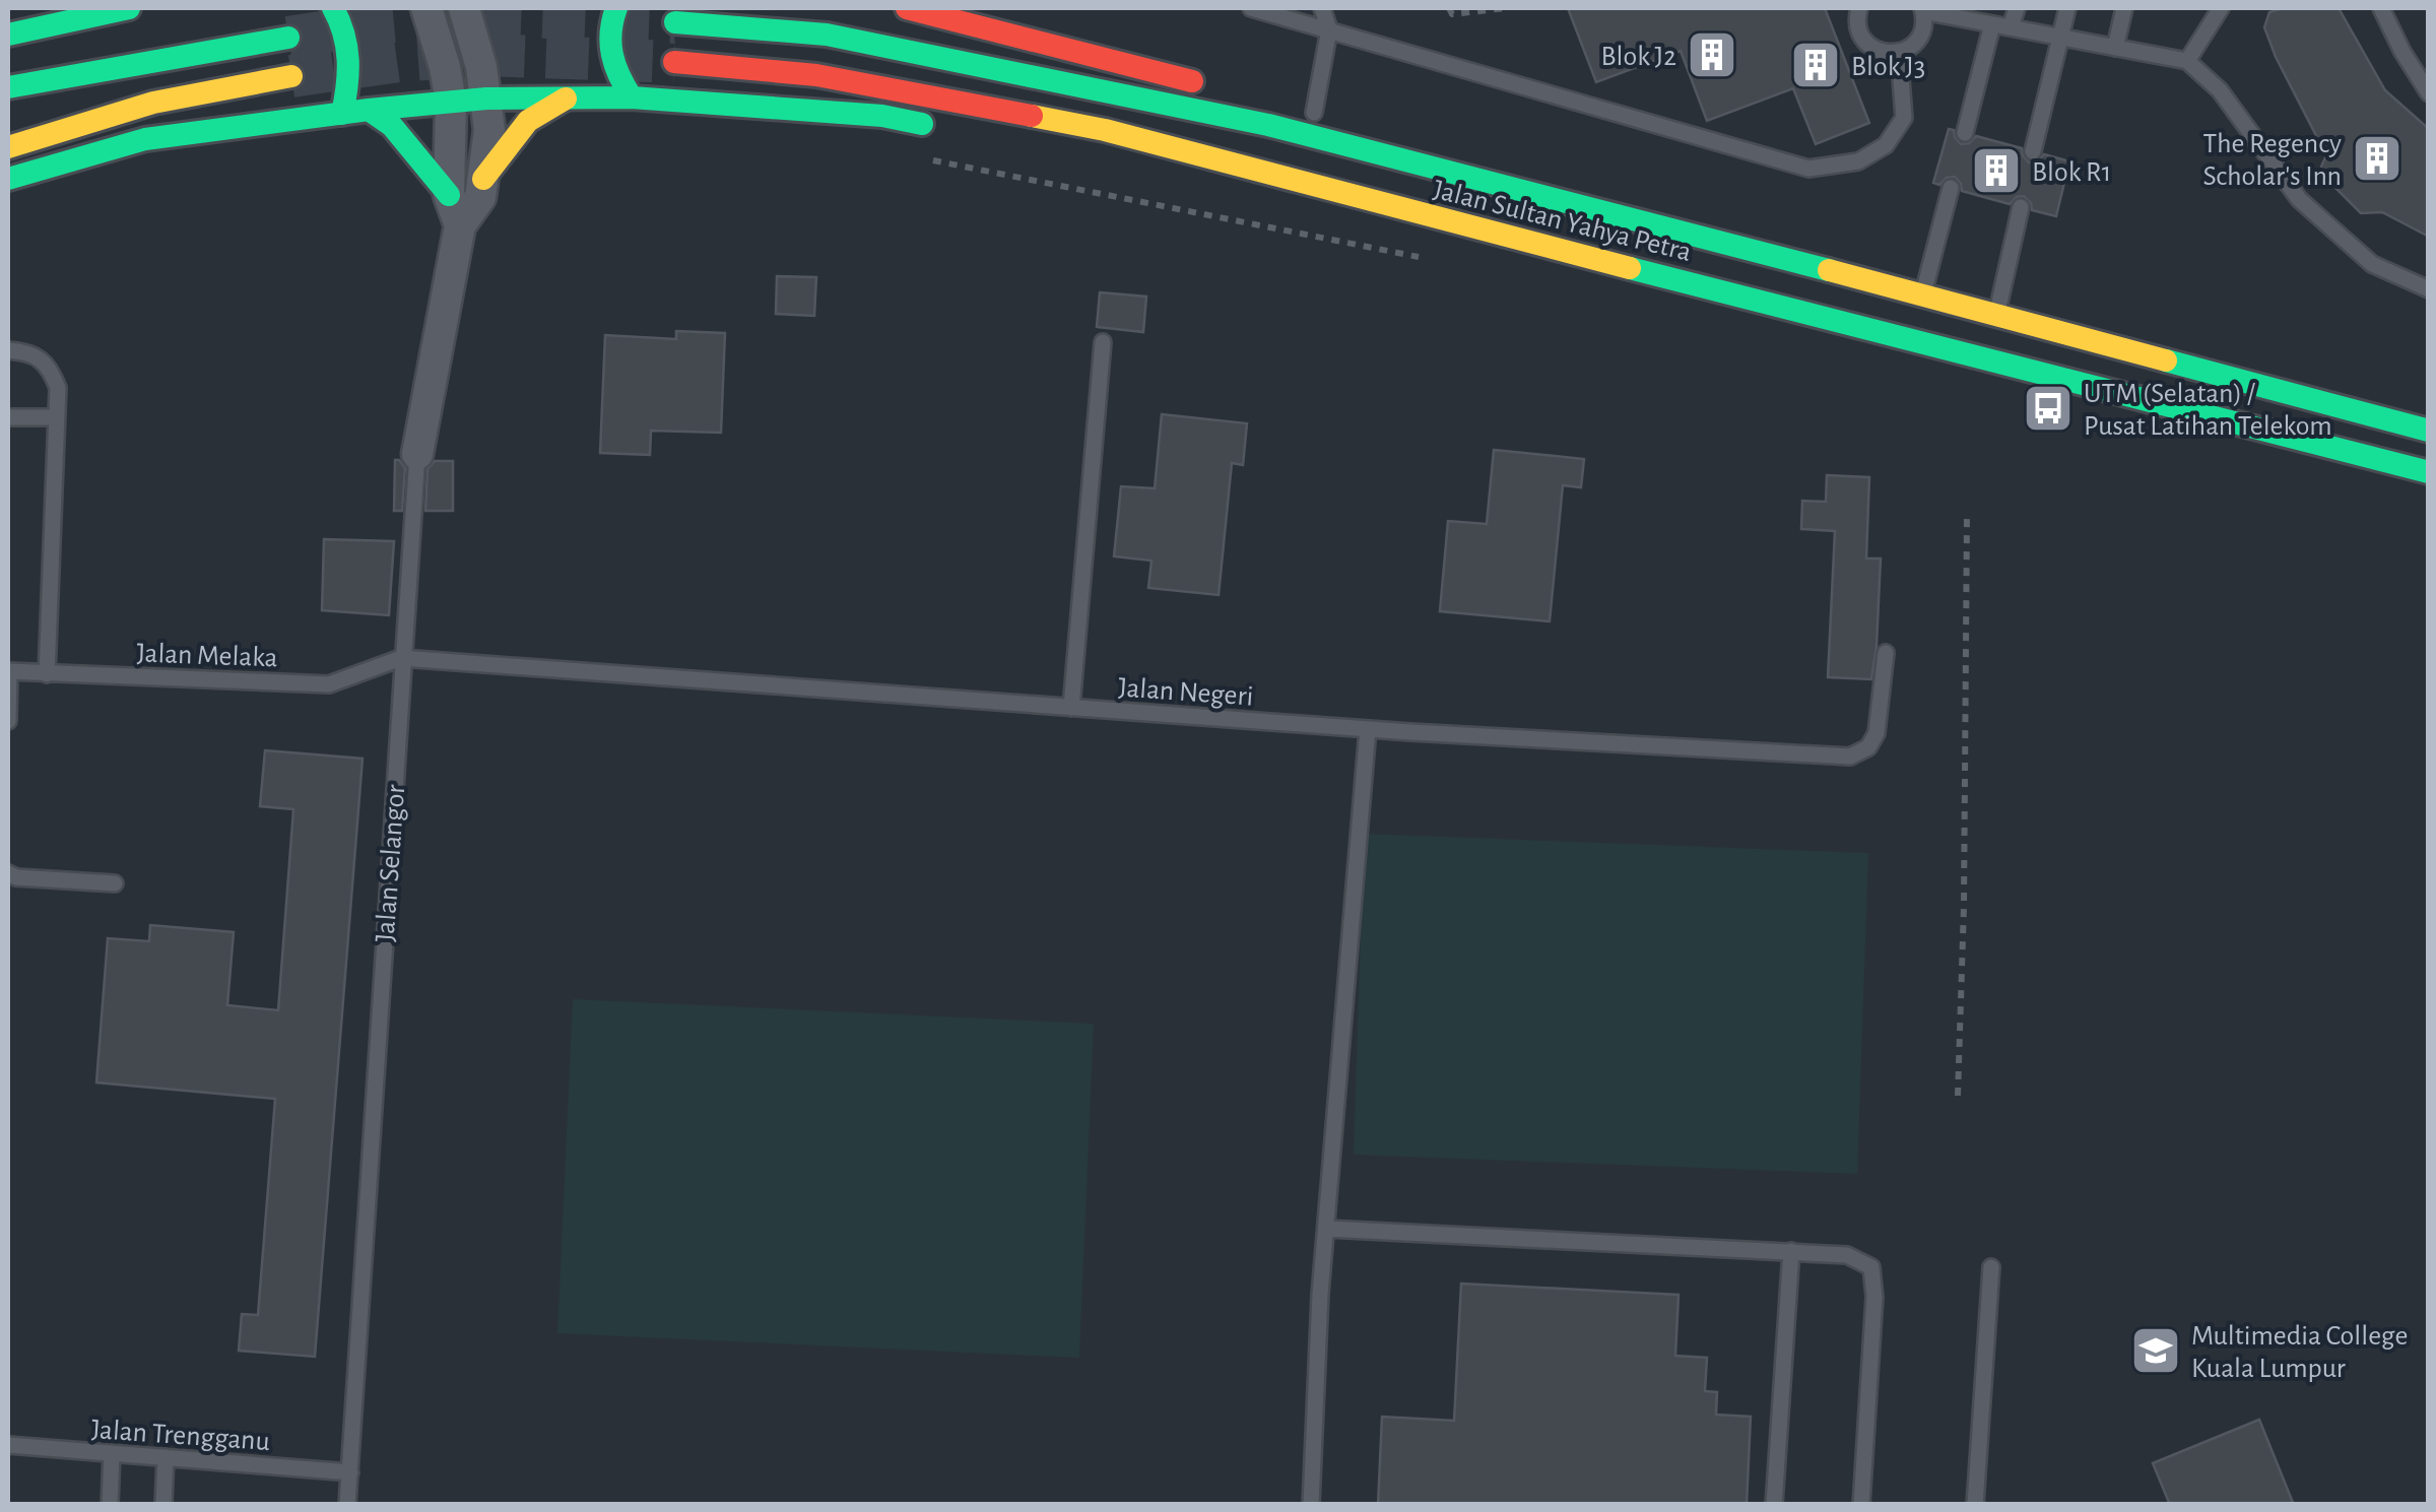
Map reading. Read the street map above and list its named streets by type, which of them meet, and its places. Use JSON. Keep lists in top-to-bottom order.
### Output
{
  "streets": {
    "main road": ["Jalan Sultan Yahya Petra"],
    "street": ["Jalan Selangor"],
    "lane": ["Jalan Melaka", "Jalan Negeri", "Jalan Trengganu"]
  },
  "crossings": [
    ["Jalan Melaka", "Jalan Negeri"],
    ["Jalan Melaka", "Jalan Selangor"],
    ["Jalan Negeri", "Jalan Selangor"],
    ["Jalan Selangor", "Jalan Trengganu"]
  ],
  "places": {
    "building": [
      "Blok J2",
      "Blok J3",
      "The Regency Scholar's Inn",
      "Blok R1"
    ],
    "bus stop": ["UTM (Selatan) / Pusat Latihan Telekom"],
    "school or university": ["Multimedia College Kuala Lumpur"]
  }
}
